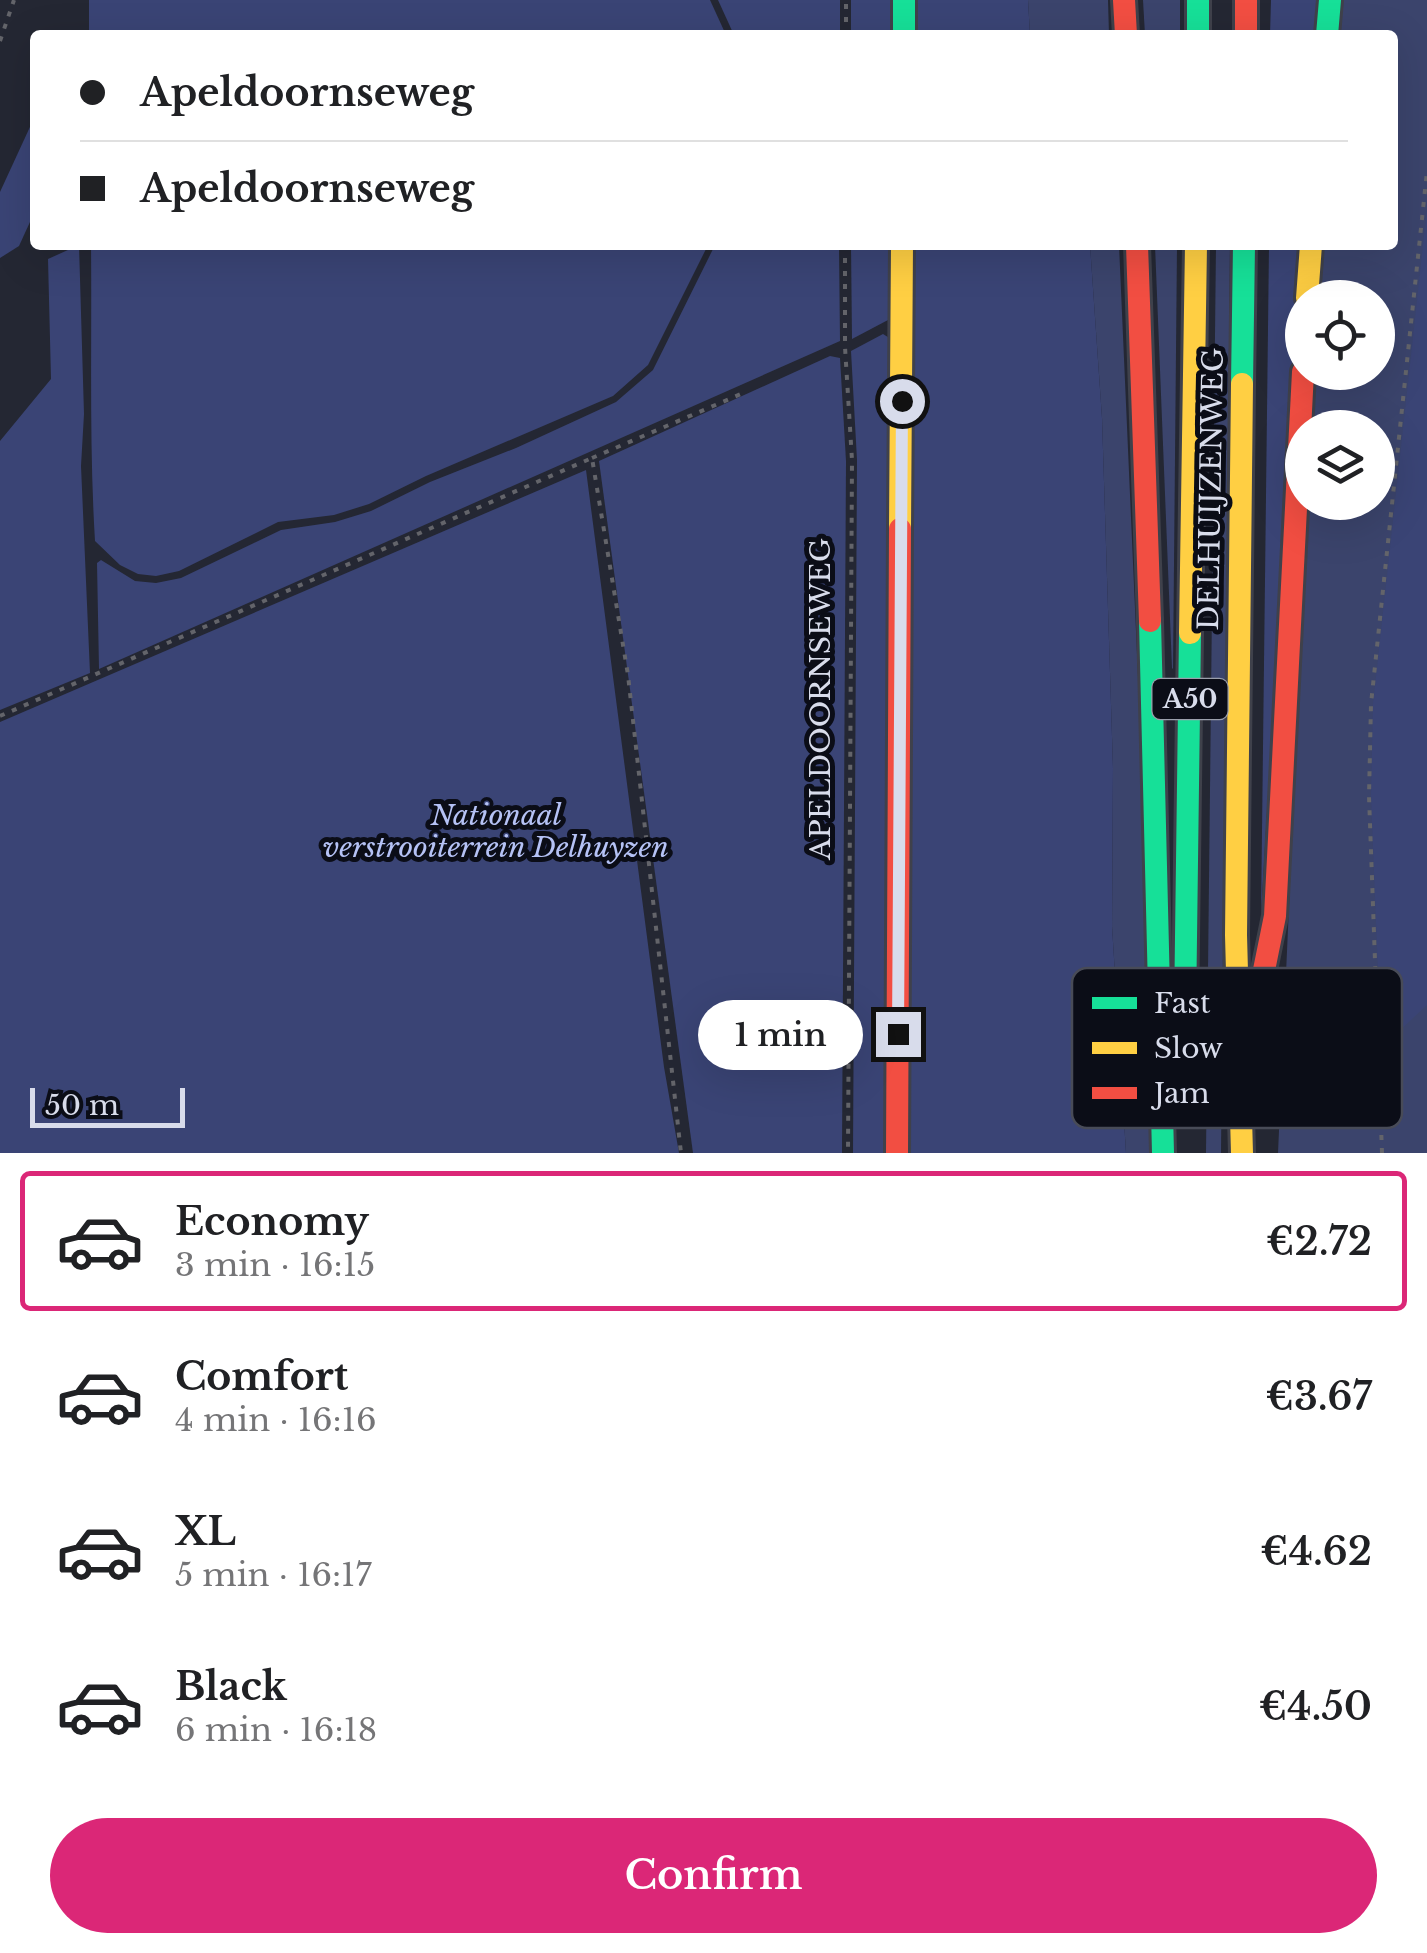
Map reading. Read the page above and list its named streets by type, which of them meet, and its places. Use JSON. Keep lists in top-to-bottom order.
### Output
{
  "streets": {
    "main road": ["DELHUIJZENWEG", "A50"],
    "path": ["APELDOORNSEWEG"]
  },
  "parks": ["Nationaal verstrooiterrein Delhuyzen"],
  "legend": ["Fast", "Slow", "Jam"],
  "scale_bar": "50 m",
  "page": {
    "banner": ["Apeldoornseweg", "Apeldoornseweg"],
    "bubble": "1 min",
    "scale": "50 m",
    "list": [
      {
        "name": "Economy",
        "note": "3 min · 16:15",
        "value": "€2.72"
      },
      {
        "name": "Comfort",
        "note": "4 min · 16:16",
        "value": "€3.67"
      },
      {
        "name": "XL",
        "note": "5 min · 16:17",
        "value": "€4.62"
      },
      {
        "name": "Black",
        "note": "6 min · 16:18",
        "value": "€4.50"
      }
    ],
    "buttons": "Confirm"
  }
}
